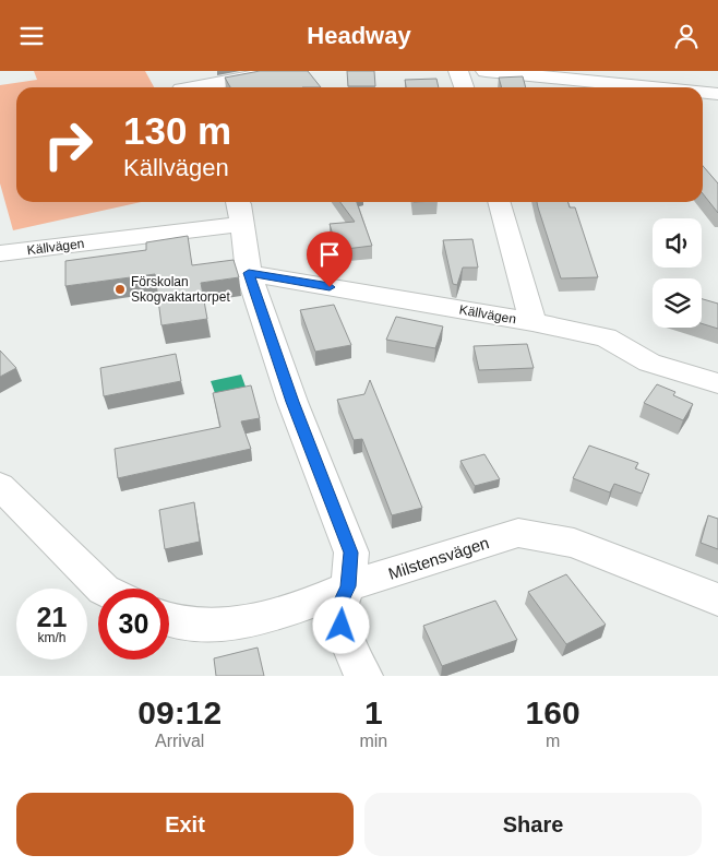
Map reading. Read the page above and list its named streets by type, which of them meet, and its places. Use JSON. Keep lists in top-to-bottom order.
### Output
{
  "streets": {
    "street": ["Källvägen", "Milstensvägen"]
  },
  "places": ["Förskolan Skogvaktartorpet"],
  "page": {
    "header": "Headway",
    "turn": ["130 m", "Källvägen"],
    "speed": "21 km/h",
    "limit": "30",
    "eta": [
      "09:12",
      "Arrival",
      "1",
      "min",
      "160",
      "m"
    ],
    "buttons": ["Exit", "Share"]
  }
}
